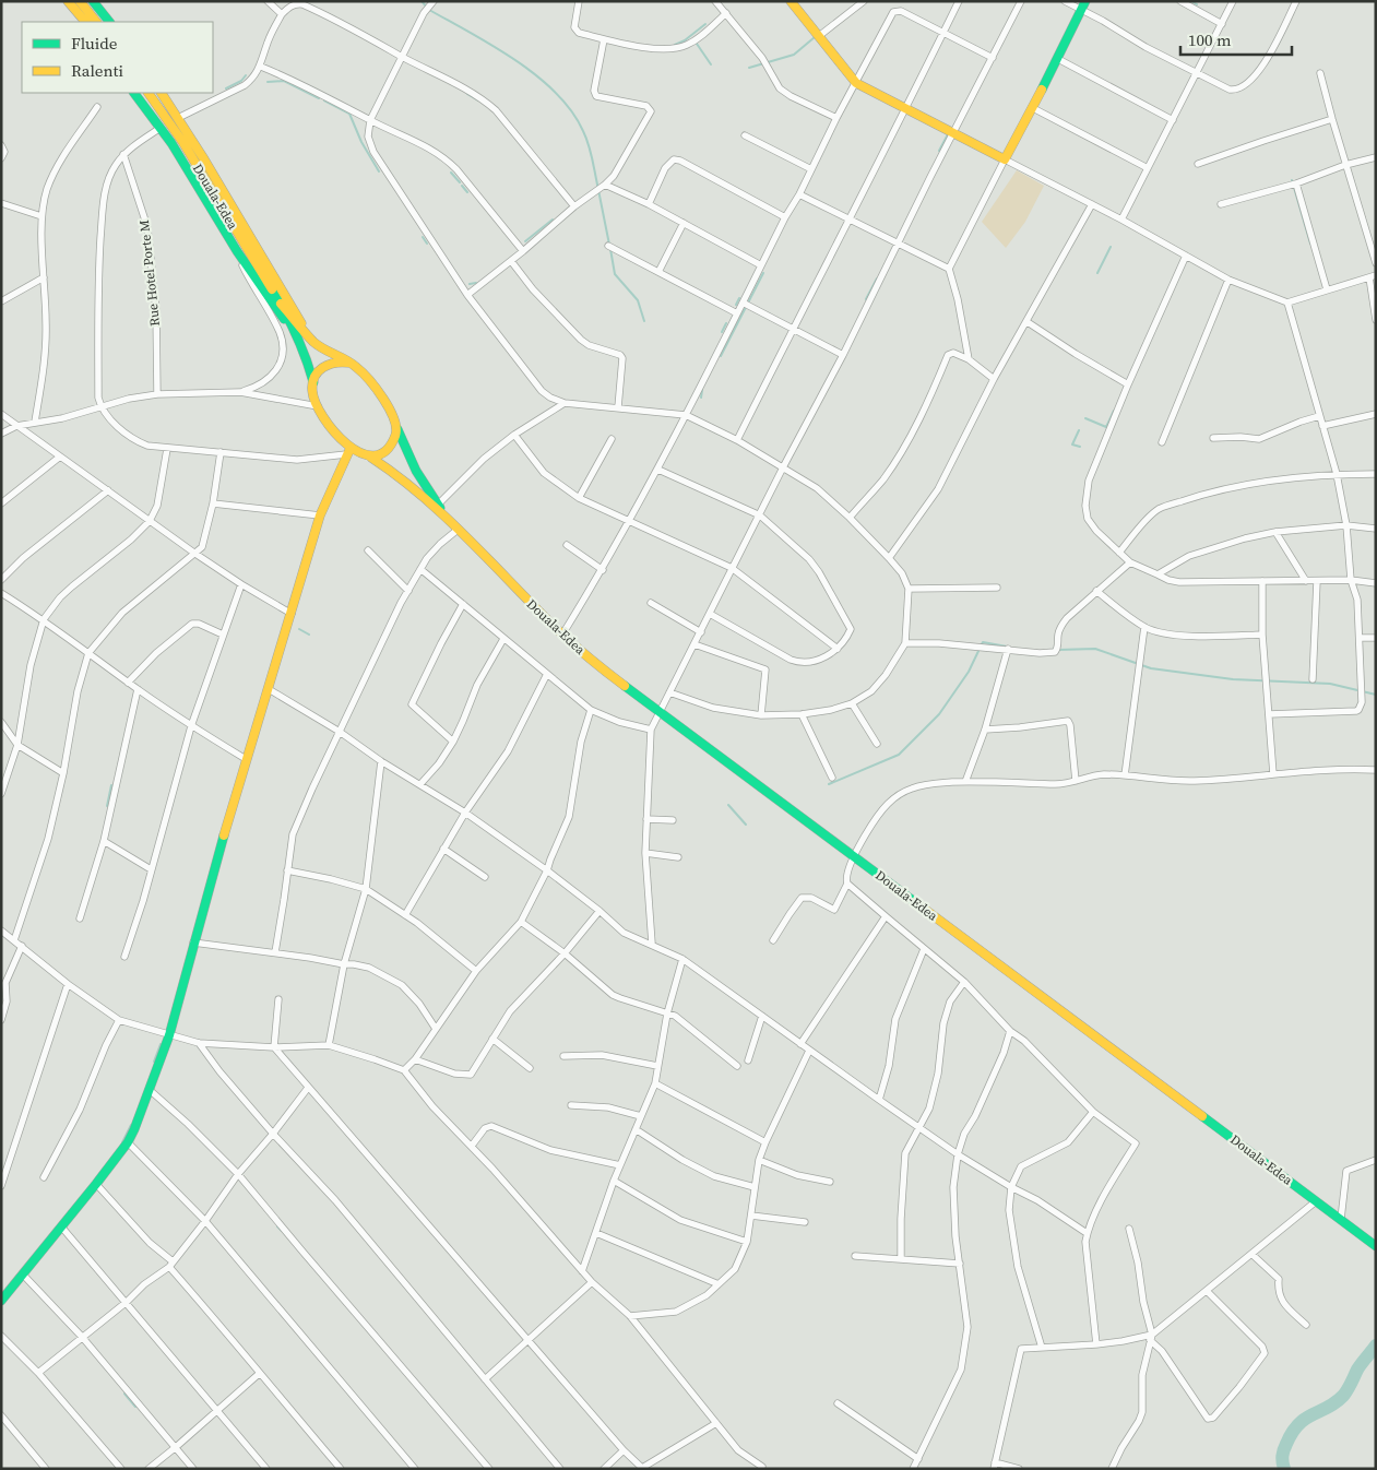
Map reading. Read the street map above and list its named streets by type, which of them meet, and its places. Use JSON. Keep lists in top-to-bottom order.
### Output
{
  "streets": {
    "main road": ["Douala-Edea"],
    "street": ["Rue Hotel Porte M"]
  },
  "legend": ["Fluide", "Ralenti"],
  "scale_bar": "100 m"
}
